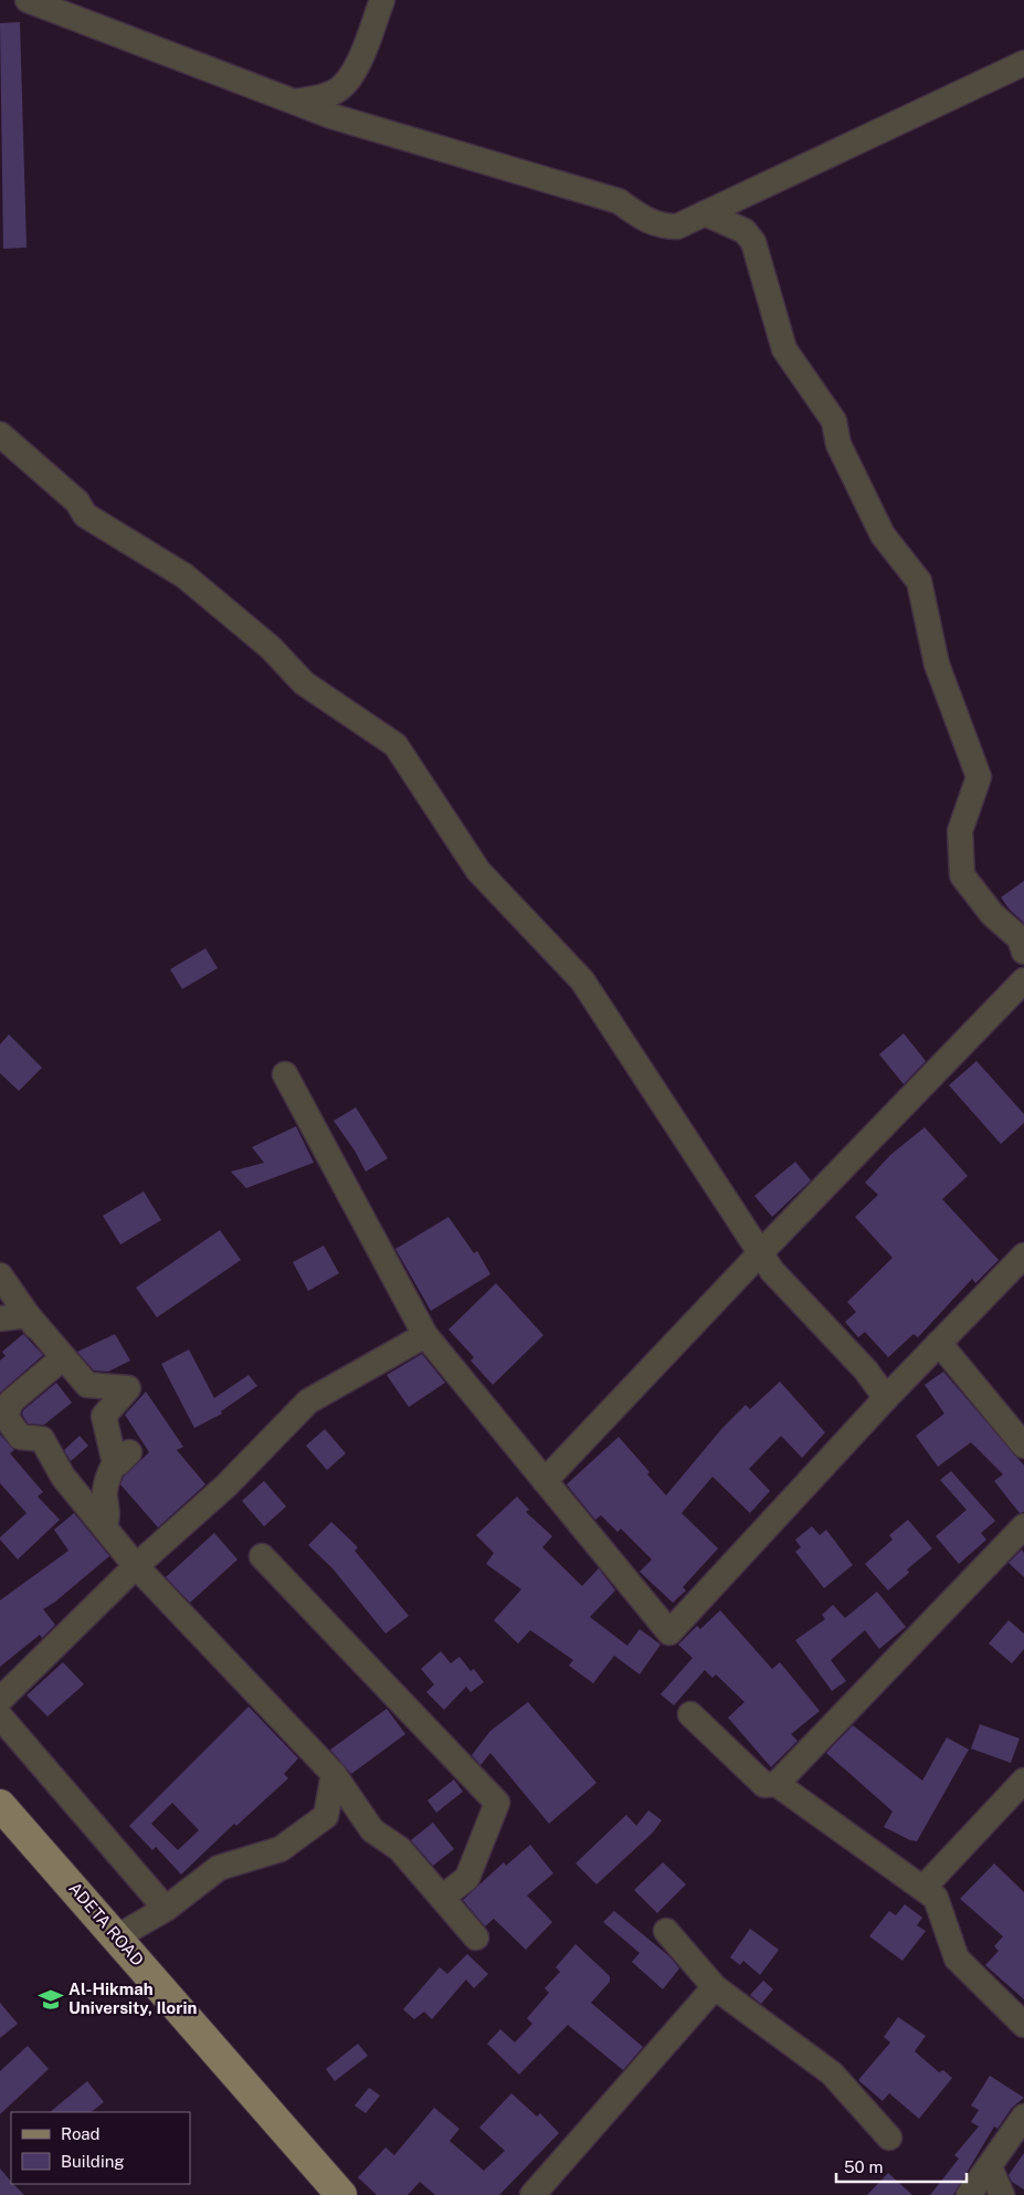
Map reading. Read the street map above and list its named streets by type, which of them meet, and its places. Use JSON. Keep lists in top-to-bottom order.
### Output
{
  "streets": {
    "main road": ["ADETA ROAD"]
  },
  "places": {
    "school or university": ["Al-Hikmah University, Ilorin"]
  },
  "legend": ["Road", "Building"],
  "scale_bar": "50 m"
}
